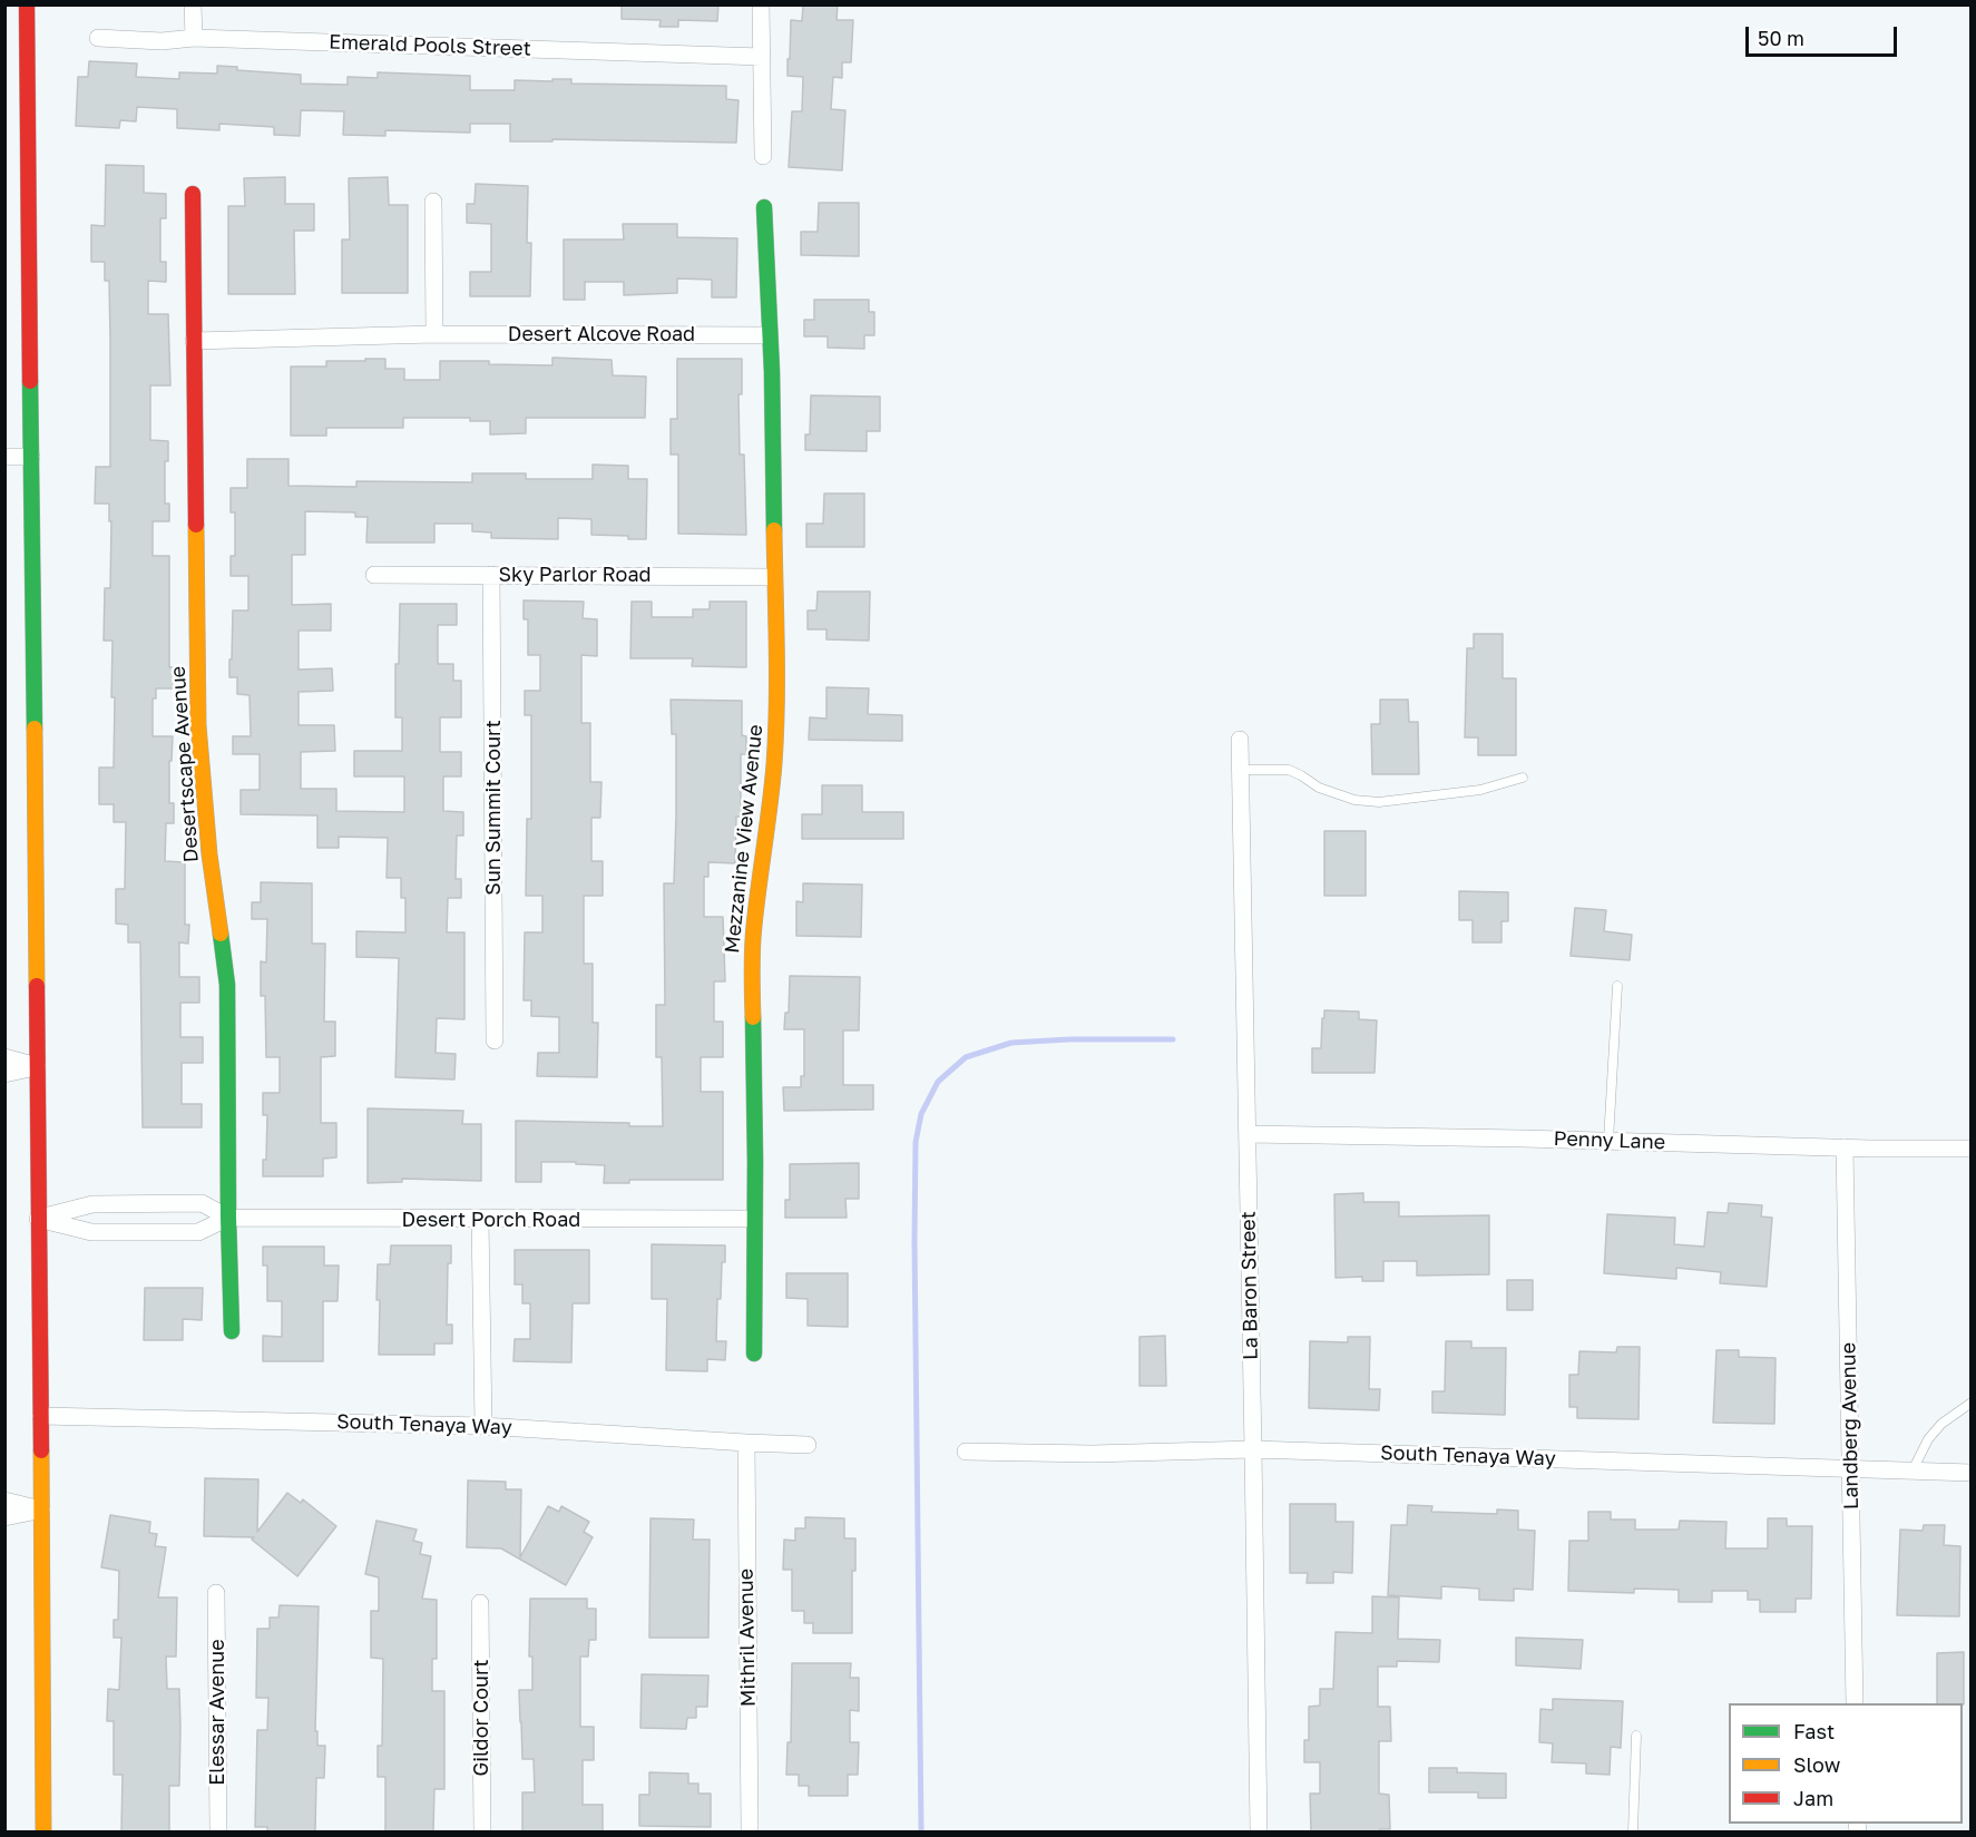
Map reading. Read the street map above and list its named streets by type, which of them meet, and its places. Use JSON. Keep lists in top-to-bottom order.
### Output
{
  "streets": {
    "street": [
      "Emerald Pools Street",
      "Desert Alcove Road",
      "Sky Parlor Road",
      "Desertscape Avenue",
      "Sun Summit Court",
      "Mezzanine View Avenue",
      "Penny Lane",
      "Desert Porch Road",
      "La Baron Street",
      "South Tenaya Way",
      "Landberg Avenue",
      "Mithril Avenue",
      "Elessar Avenue",
      "Gildor Court"
    ]
  },
  "crossings": [
    ["Desert Alcove Road", "Desertscape Avenue"],
    ["Desert Alcove Road", "Mezzanine View Avenue"],
    ["Sky Parlor Road", "Sun Summit Court"],
    ["Sky Parlor Road", "Mezzanine View Avenue"],
    ["Desertscape Avenue", "Desert Porch Road"],
    ["Mezzanine View Avenue", "Desert Porch Road"],
    ["Penny Lane", "La Baron Street"],
    ["Penny Lane", "Landberg Avenue"],
    ["La Baron Street", "South Tenaya Way"],
    ["South Tenaya Way", "Landberg Avenue"],
    ["South Tenaya Way", "Mithril Avenue"]
  ],
  "legend": ["Fast", "Slow", "Jam"],
  "scale_bar": "50 m"
}
